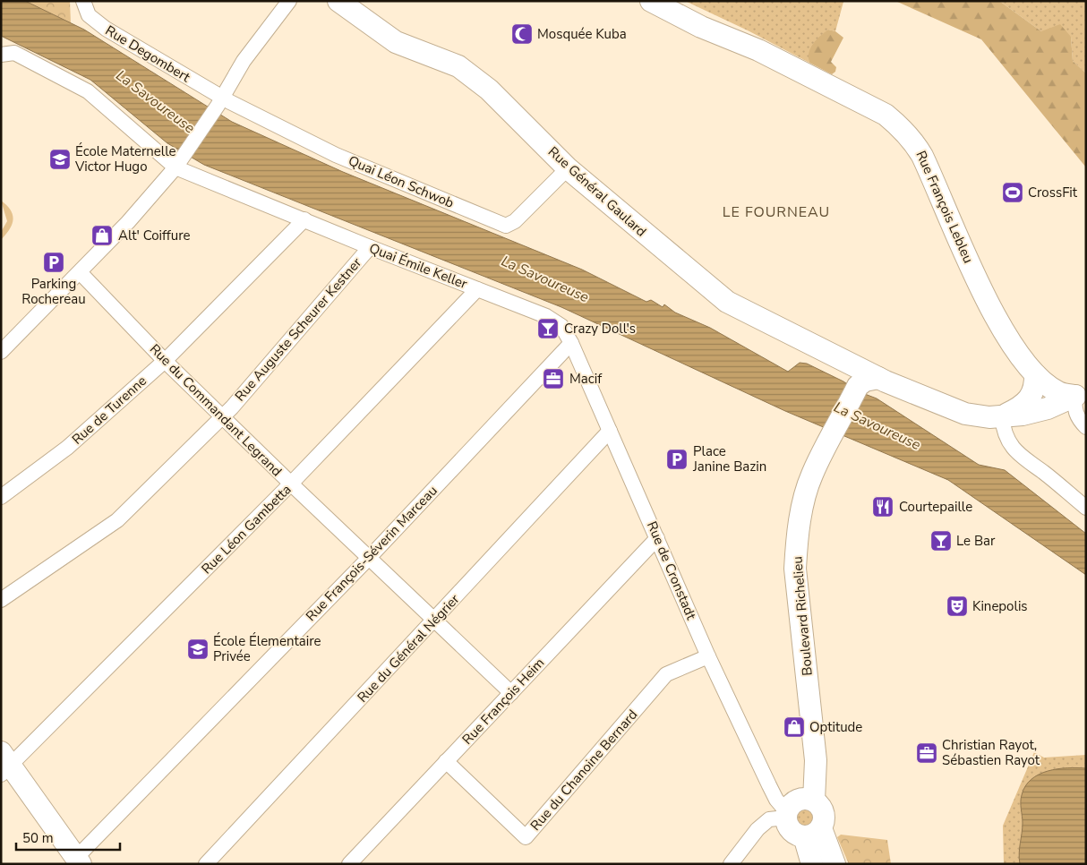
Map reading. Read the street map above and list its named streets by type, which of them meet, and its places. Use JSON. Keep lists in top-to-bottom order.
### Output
{
  "streets": {
    "main road": ["Rue Général Gaulard", "Rue François Lebleu", "Boulevard Richelieu"],
    "street": [
      "Rue Degombert",
      "Quai Léon Schwob",
      "Quai Émile Keller",
      "Rue Auguste Scheurer Kestner",
      "Rue de Turenne",
      "Rue du Commandant Legrand",
      "Rue Léon Gambetta",
      "Rue François-Séverin Marceau",
      "Rue de Cronstadt",
      "Rue du Général Négrier",
      "Rue François Heim",
      "Rue du Chanoine Bernard"
    ]
  },
  "crossings": [
    ["Rue Degombert", "Quai Léon Schwob"],
    ["Quai Léon Schwob", "Rue Général Gaulard"],
    ["Rue Général Gaulard", "Rue François Lebleu"],
    ["Rue Général Gaulard", "Boulevard Richelieu"],
    ["Quai Émile Keller", "Rue Auguste Scheurer Kestner"],
    ["Quai Émile Keller", "Rue de Turenne"],
    ["Quai Émile Keller", "Rue Léon Gambetta"],
    ["Quai Émile Keller", "Rue de Cronstadt"],
    ["Rue Auguste Scheurer Kestner", "Rue du Commandant Legrand"],
    ["Rue de Turenne", "Rue du Commandant Legrand"],
    ["Rue du Commandant Legrand", "Rue Léon Gambetta"],
    ["Rue du Commandant Legrand", "Rue François-Séverin Marceau"],
    ["Rue du Commandant Legrand", "Rue du Général Négrier"],
    ["Rue du Commandant Legrand", "Rue François Heim"],
    ["Rue François-Séverin Marceau", "Rue de Cronstadt"],
    ["Rue de Cronstadt", "Boulevard Richelieu"],
    ["Rue de Cronstadt", "Rue du Général Négrier"],
    ["Rue de Cronstadt", "Rue François Heim"],
    ["Rue de Cronstadt", "Rue du Chanoine Bernard"],
    ["Rue François Heim", "Rue du Chanoine Bernard"]
  ],
  "districts": ["LE FOURNEAU"],
  "water": ["La Savoureuse"],
  "places": {
    "mosque": ["Mosquée Kuba"],
    "school or university": ["École Maternelle Victor Hugo", "École Élementaire Privée"],
    "sports": ["CrossFit"],
    "shop": ["Alt' Coiffure", "Optitude"],
    "parking": ["Parking Rochereau", "Place Janine Bazin"],
    "bar": ["Crazy Doll's", "Le Bar"],
    "office": ["Macif", "Christian Rayot, Sébastien Rayot"],
    "restaurant": ["Courtepaille"],
    "theatre": ["Kinepolis"]
  },
  "scale_bar": "50 m"
}
